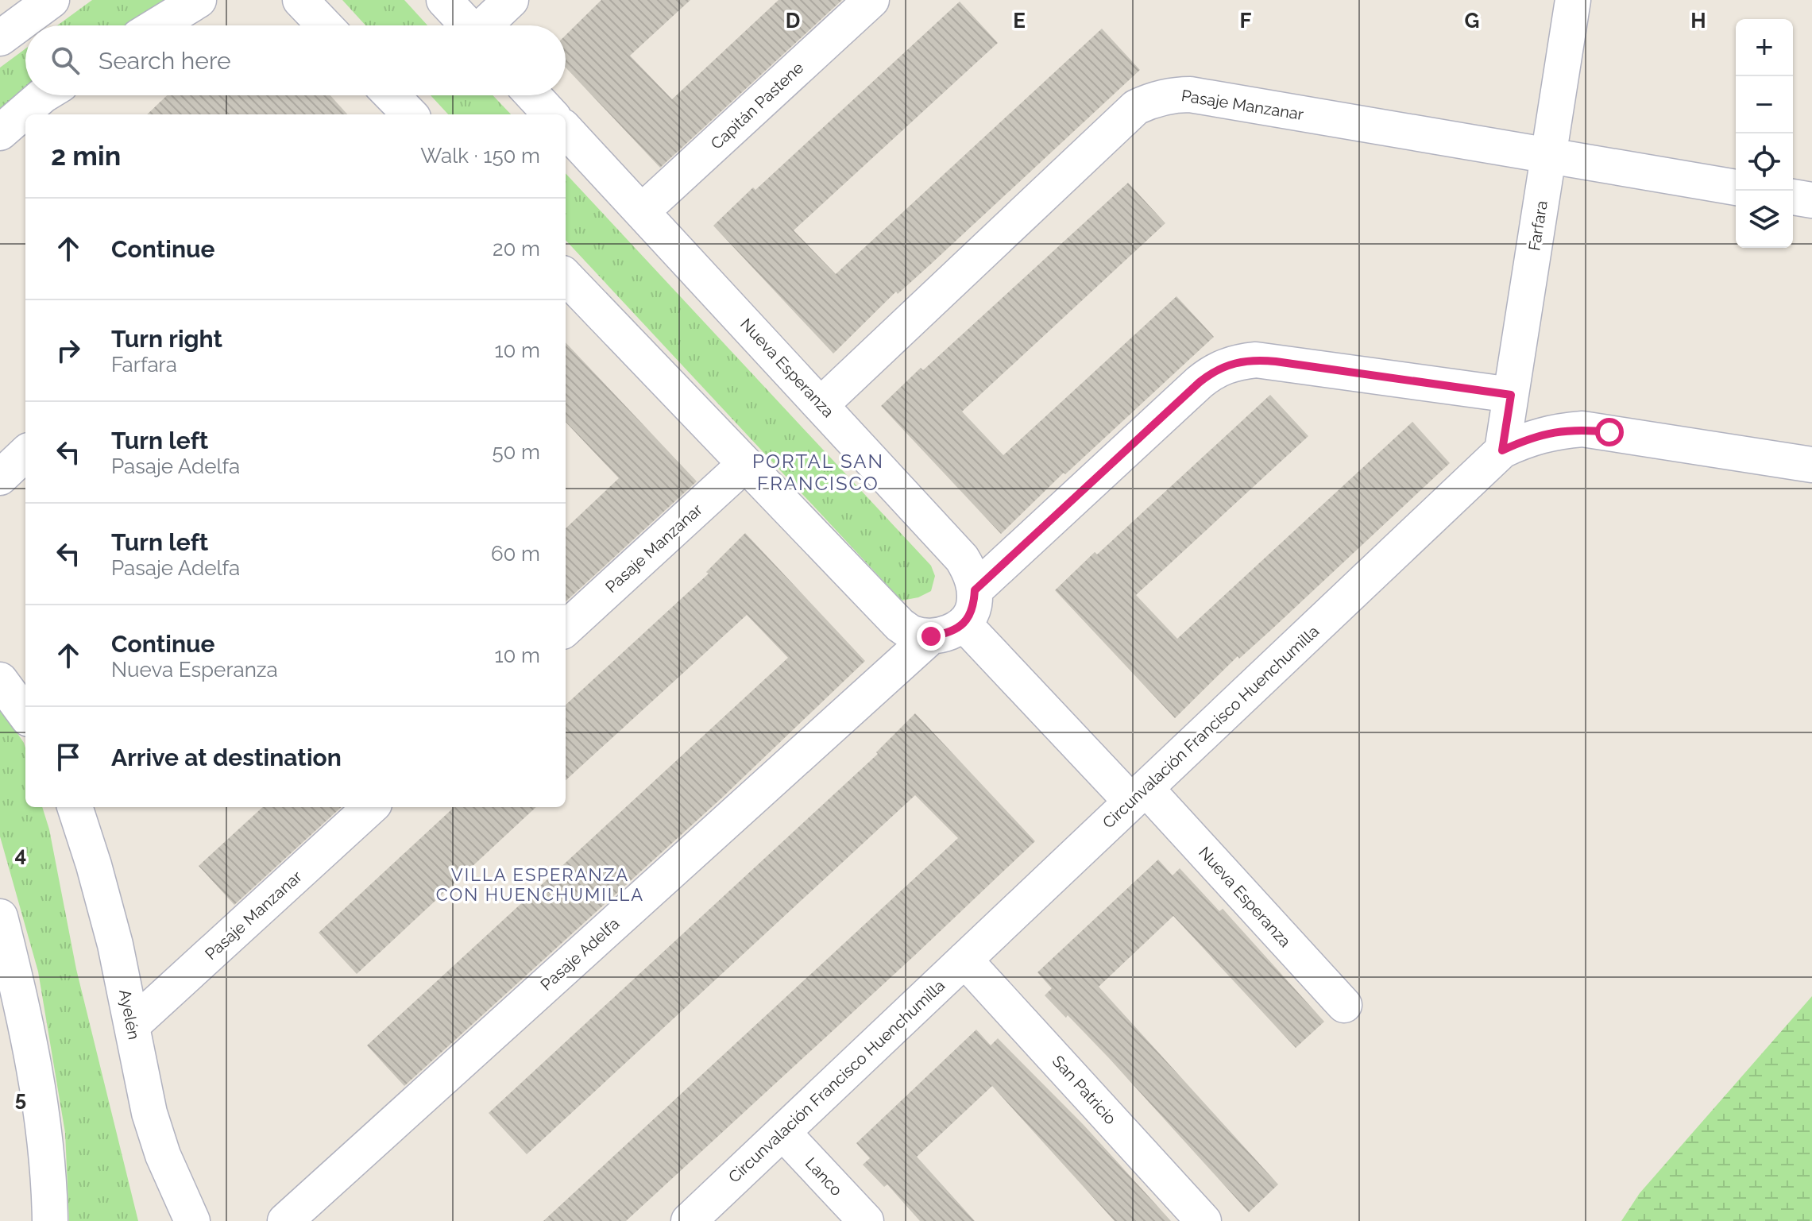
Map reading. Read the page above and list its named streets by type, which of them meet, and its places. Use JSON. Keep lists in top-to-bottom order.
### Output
{
  "streets": {
    "street": [
      "Pasaje Manzanar",
      "Capitán Pastene",
      "Farfara",
      "Nueva Esperanza",
      "Circunvalación Francisco Huenchumilla",
      "Pasaje Adelfa",
      "Ayelén",
      "San Patricio",
      "Lanco"
    ]
  },
  "crossings": [
    ["Pasaje Manzanar", "Farfara"],
    ["Pasaje Manzanar", "Nueva Esperanza"],
    ["Pasaje Manzanar", "Ayelén"],
    ["Capitán Pastene", "Nueva Esperanza"],
    ["Farfara", "Circunvalación Francisco Huenchumilla"],
    ["Nueva Esperanza", "Circunvalación Francisco Huenchumilla"],
    ["Circunvalación Francisco Huenchumilla", "San Patricio"],
    ["Circunvalación Francisco Huenchumilla", "Lanco"]
  ],
  "districts": ["PORTAL SAN FRANCISCO", "VILLA ESPERANZA CON HUENCHUMILLA"],
  "page": {
    "map_buttons": ["+", "−"],
    "search": "Search here",
    "heading": ["2 min", "Walk · 150 m"],
    "list": [
      ["Continue", "20 m"],
      ["Turn right", "Farfara", "10 m"],
      ["Turn left", "Pasaje Adelfa", "50 m"],
      ["Turn left", "Pasaje Adelfa", "60 m"],
      ["Continue", "Nueva Esperanza", "10 m"],
      "Arrive at destination"
    ]
  },
  "grid": {
    "columns": [
      "D",
      "E",
      "F",
      "G",
      "H"
    ],
    "rows": ["4", "5"]
  }
}
